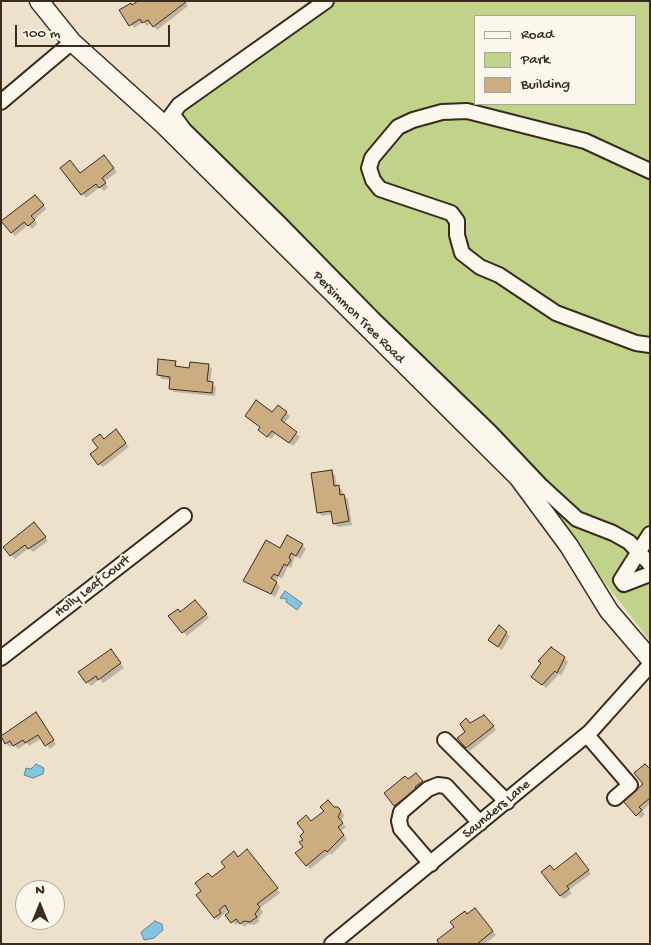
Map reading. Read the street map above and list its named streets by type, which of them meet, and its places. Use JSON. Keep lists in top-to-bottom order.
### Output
{
  "streets": {
    "main road": ["Persimmon Tree Road"],
    "street": ["Holly Leaf Court", "Saunders Lane"]
  },
  "legend": ["Road", "Park", "Building"],
  "scale_bar": "100 m",
  "north": "top"
}
